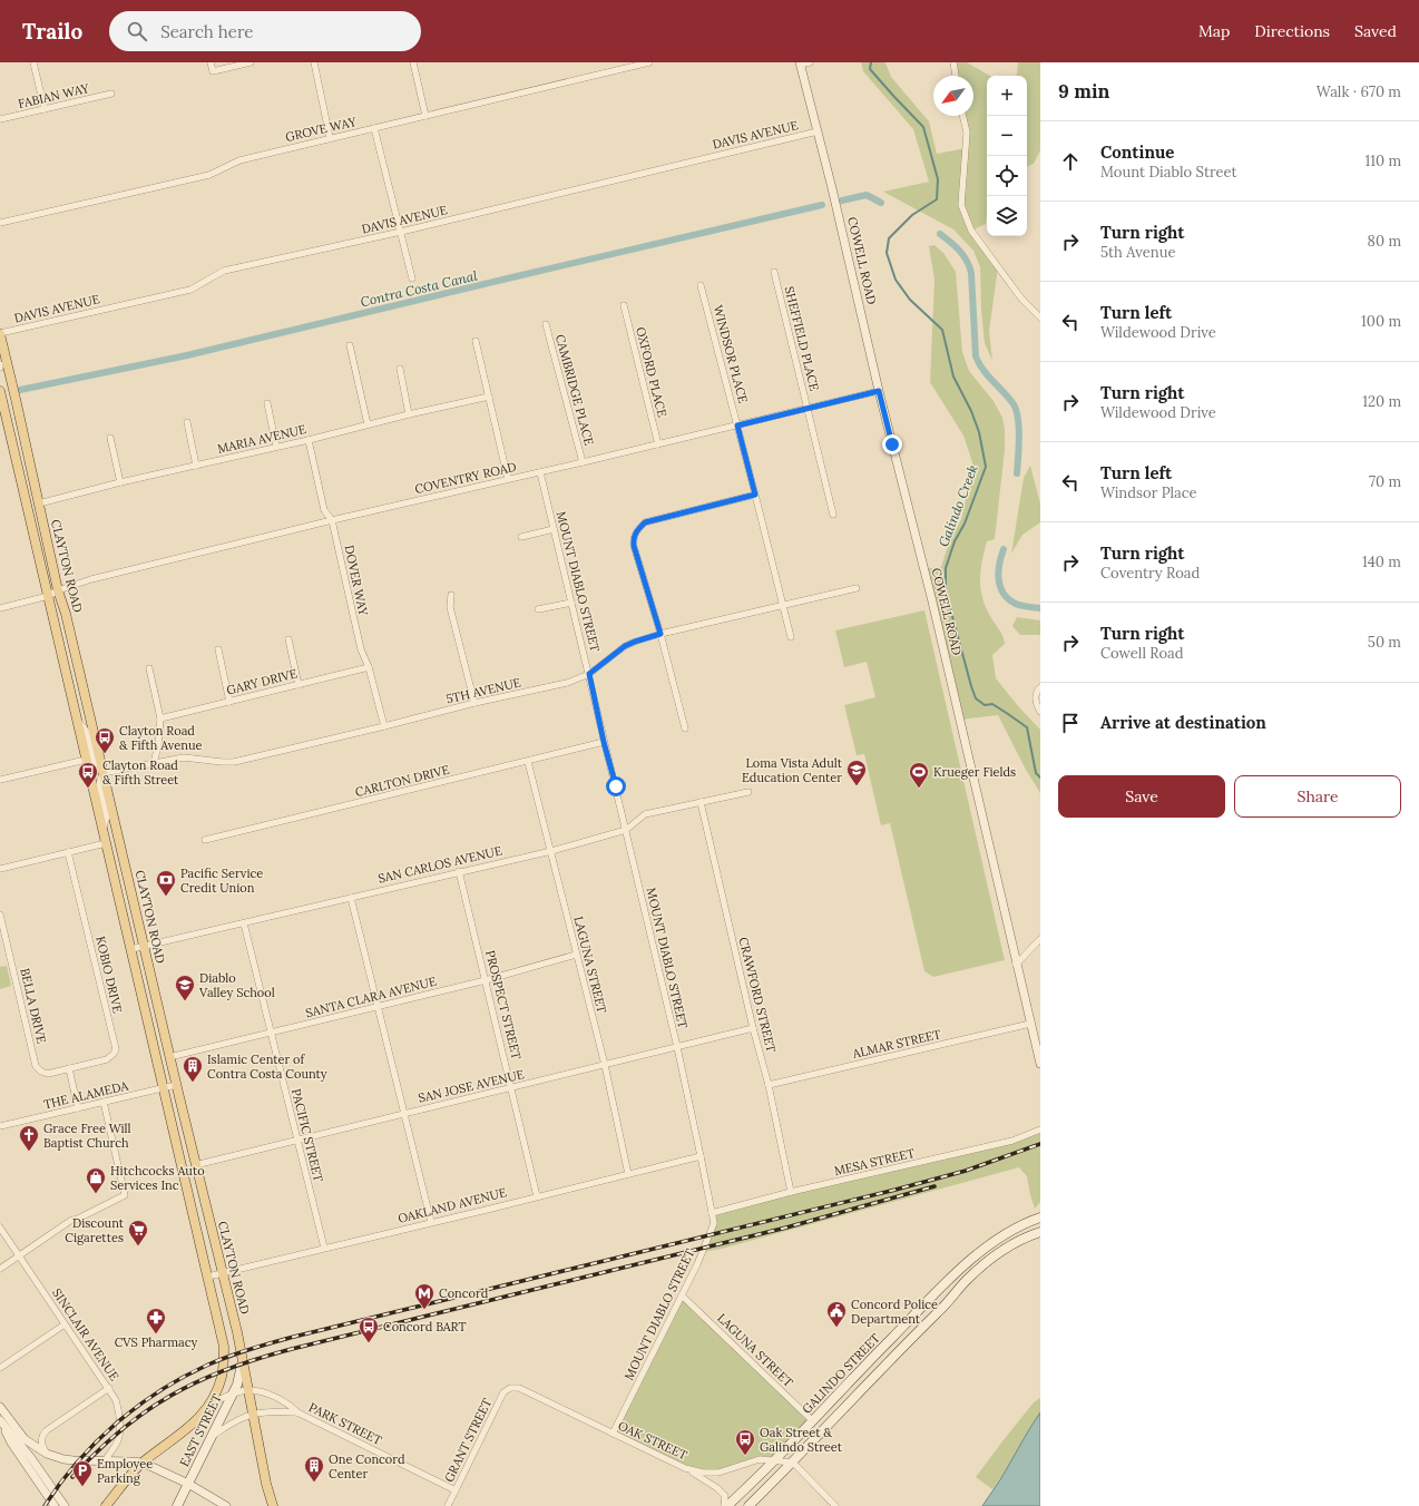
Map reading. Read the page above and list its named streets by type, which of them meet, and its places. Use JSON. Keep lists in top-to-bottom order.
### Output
{
  "streets": {
    "main road": ["CLAYTON ROAD", "GALINDO STREET", "EAST STREET"],
    "street": [
      "FABIAN WAY",
      "GROVE WAY",
      "DAVIS AVENUE",
      "COWELL ROAD",
      "SHEFFIELD PLACE",
      "WINDSOR PLACE",
      "OXFORD PLACE",
      "CAMBRIDGE PLACE",
      "MARIA AVENUE",
      "COVENTRY ROAD",
      "DOVER WAY",
      "MOUNT DIABLO STREET",
      "GARY DRIVE",
      "5TH AVENUE",
      "CARLTON DRIVE",
      "SAN CARLOS AVENUE",
      "LAGUNA STREET",
      "KOBIO DRIVE",
      "CRAWFORD STREET",
      "SANTA CLARA AVENUE",
      "PROSPECT STREET",
      "BELLA DRIVE",
      "ALMAR STREET",
      "SAN JOSE AVENUE",
      "THE ALAMEDA",
      "PACIFIC STREET",
      "MESA STREET",
      "OAKLAND AVENUE",
      "SINCLAIR AVENUE",
      "PARK STREET",
      "GRANT STREET",
      "OAK STREET"
    ]
  },
  "crossings": [
    ["DAVIS AVENUE", "COWELL ROAD"],
    ["DAVIS AVENUE", "CLAYTON ROAD"],
    ["COWELL ROAD", "COVENTRY ROAD"],
    ["COWELL ROAD", "ALMAR STREET"],
    ["SHEFFIELD PLACE", "COVENTRY ROAD"],
    ["WINDSOR PLACE", "COVENTRY ROAD"],
    ["WINDSOR PLACE", "5TH AVENUE"],
    ["OXFORD PLACE", "COVENTRY ROAD"],
    ["CAMBRIDGE PLACE", "COVENTRY ROAD"],
    ["MARIA AVENUE", "CLAYTON ROAD"],
    ["MARIA AVENUE", "DOVER WAY"],
    ["COVENTRY ROAD", "CLAYTON ROAD"],
    ["COVENTRY ROAD", "DOVER WAY"],
    ["COVENTRY ROAD", "MOUNT DIABLO STREET"],
    ["CLAYTON ROAD", "5TH AVENUE"],
    ["CLAYTON ROAD", "SAN CARLOS AVENUE"],
    ["CLAYTON ROAD", "SANTA CLARA AVENUE"],
    ["CLAYTON ROAD", "SAN JOSE AVENUE"],
    ["CLAYTON ROAD", "THE ALAMEDA"],
    ["CLAYTON ROAD", "OAKLAND AVENUE"],
    ["CLAYTON ROAD", "PARK STREET"],
    ["CLAYTON ROAD", "EAST STREET"],
    ["DOVER WAY", "GARY DRIVE"],
    ["DOVER WAY", "5TH AVENUE"],
    ["MOUNT DIABLO STREET", "5TH AVENUE"],
    ["MOUNT DIABLO STREET", "CARLTON DRIVE"],
    ["MOUNT DIABLO STREET", "SAN CARLOS AVENUE"],
    ["MOUNT DIABLO STREET", "LAGUNA STREET"],
    ["MOUNT DIABLO STREET", "SAN JOSE AVENUE"],
    ["MOUNT DIABLO STREET", "MESA STREET"],
    ["MOUNT DIABLO STREET", "OAKLAND AVENUE"],
    ["MOUNT DIABLO STREET", "OAK STREET"],
    ["CARLTON DRIVE", "LAGUNA STREET"],
    ["SAN CARLOS AVENUE", "LAGUNA STREET"],
    ["SAN CARLOS AVENUE", "CRAWFORD STREET"],
    ["SAN CARLOS AVENUE", "PROSPECT STREET"],
    ["SAN CARLOS AVENUE", "PACIFIC STREET"],
    ["LAGUNA STREET", "SANTA CLARA AVENUE"],
    ["LAGUNA STREET", "SAN JOSE AVENUE"],
    ["LAGUNA STREET", "OAKLAND AVENUE"],
    ["LAGUNA STREET", "GALINDO STREET"],
    ["KOBIO DRIVE", "BELLA DRIVE"],
    ["CRAWFORD STREET", "ALMAR STREET"],
    ["CRAWFORD STREET", "SAN JOSE AVENUE"],
    ["CRAWFORD STREET", "MESA STREET"],
    ["SANTA CLARA AVENUE", "PROSPECT STREET"],
    ["SANTA CLARA AVENUE", "PACIFIC STREET"],
    ["PROSPECT STREET", "SAN JOSE AVENUE"],
    ["PROSPECT STREET", "OAKLAND AVENUE"],
    ["SAN JOSE AVENUE", "PACIFIC STREET"],
    ["PACIFIC STREET", "OAKLAND AVENUE"],
    ["GALINDO STREET", "OAK STREET"],
    ["PARK STREET", "EAST STREET"],
    ["PARK STREET", "GRANT STREET"],
    ["GRANT STREET", "OAK STREET"]
  ],
  "water": ["Contra Costa Canal", "Galindo Creek"],
  "places": {
    "bus stop": [
      "Clayton Road & Fifth Avenue",
      "Clayton Road & Fifth Street",
      "Concord BART",
      "Oak Street & Galindo Street"
    ],
    "school or university": ["Loma Vista Adult Education Center", "Diablo Valley School"],
    "sports": ["Krueger Fields"],
    "bank": ["Pacific Service Credit Union"],
    "building": ["Islamic Center of Contra Costa County", "One Concord Center"],
    "church": ["Grace Free Will Baptist Church"],
    "shop": ["Hitchcocks Auto Services Inc"],
    "supermarket": ["Discount Cigarettes"],
    "metro station": ["Concord"],
    "public building": ["Concord Police Department"],
    "pharmacy": ["CVS Pharmacy"],
    "parking": ["Employee Parking"]
  },
  "north": "bottom left",
  "page": {
    "header": "Trailo",
    "search": "Search here",
    "nav": ["Map", "Directions", "Saved"],
    "heading": ["9 min", "Walk · 670 m"],
    "map_buttons": ["+", "−"],
    "list": [
      ["Continue", "Mount Diablo Street", "110 m"],
      ["Turn right", "5th Avenue", "80 m"],
      ["Turn left", "Wildewood Drive", "100 m"],
      ["Turn right", "Wildewood Drive", "120 m"],
      ["Turn left", "Windsor Place", "70 m"],
      ["Turn right", "Coventry Road", "140 m"],
      ["Turn right", "Cowell Road", "50 m"],
      "Arrive at destination"
    ],
    "buttons": ["Save", "Share"]
  }
}
